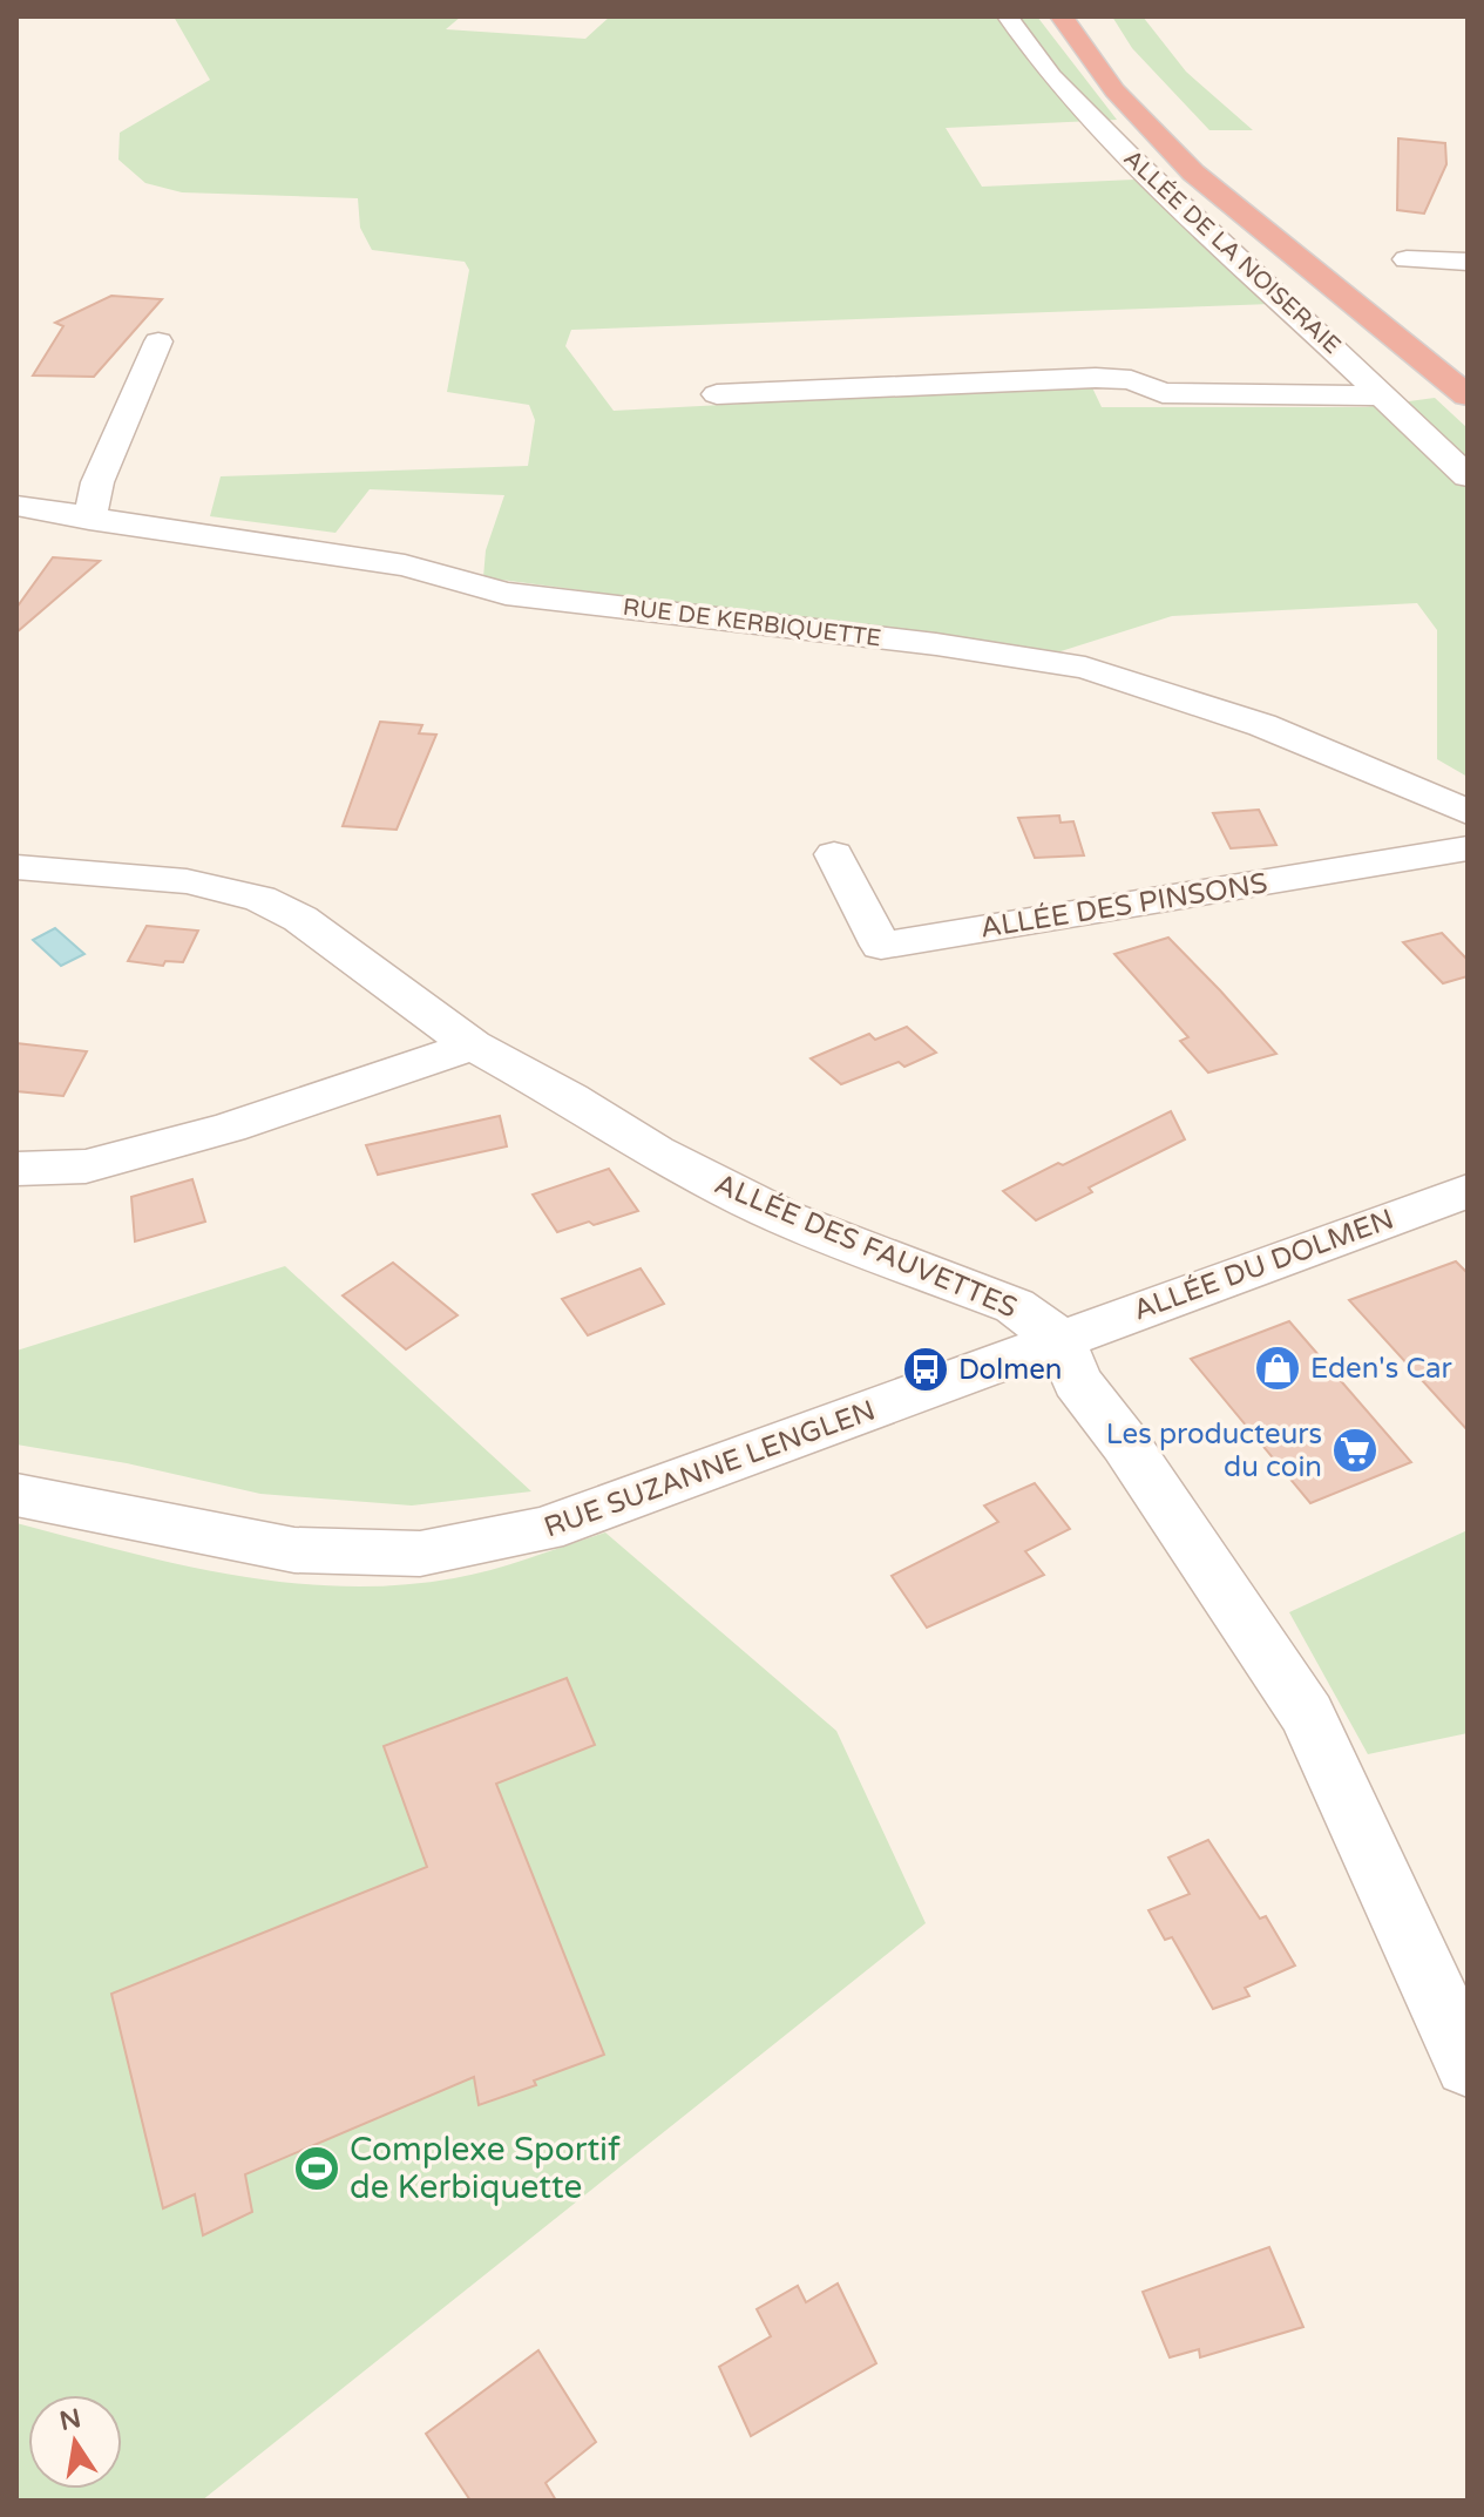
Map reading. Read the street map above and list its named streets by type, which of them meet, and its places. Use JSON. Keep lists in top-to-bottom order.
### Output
{
  "streets": {
    "street": [
      "ALLÉE DE LA NOISERAIE",
      "RUE DE KERBIQUETTE",
      "ALLÉE DES PINSONS",
      "ALLÉE DES FAUVETTES",
      "ALLÉE DU DOLMEN",
      "RUE SUZANNE LENGLEN"
    ]
  },
  "crossings": [
    ["ALLÉE DES FAUVETTES", "ALLÉE DU DOLMEN"],
    ["ALLÉE DES FAUVETTES", "RUE SUZANNE LENGLEN"],
    ["ALLÉE DU DOLMEN", "RUE SUZANNE LENGLEN"]
  ],
  "places": {
    "shop": ["Eden's Car"],
    "bus stop": ["Dolmen"],
    "supermarket": ["Les producteurs du coin"],
    "sports": ["Complexe Sportif de Kerbiquette"]
  },
  "north": "top"
}
